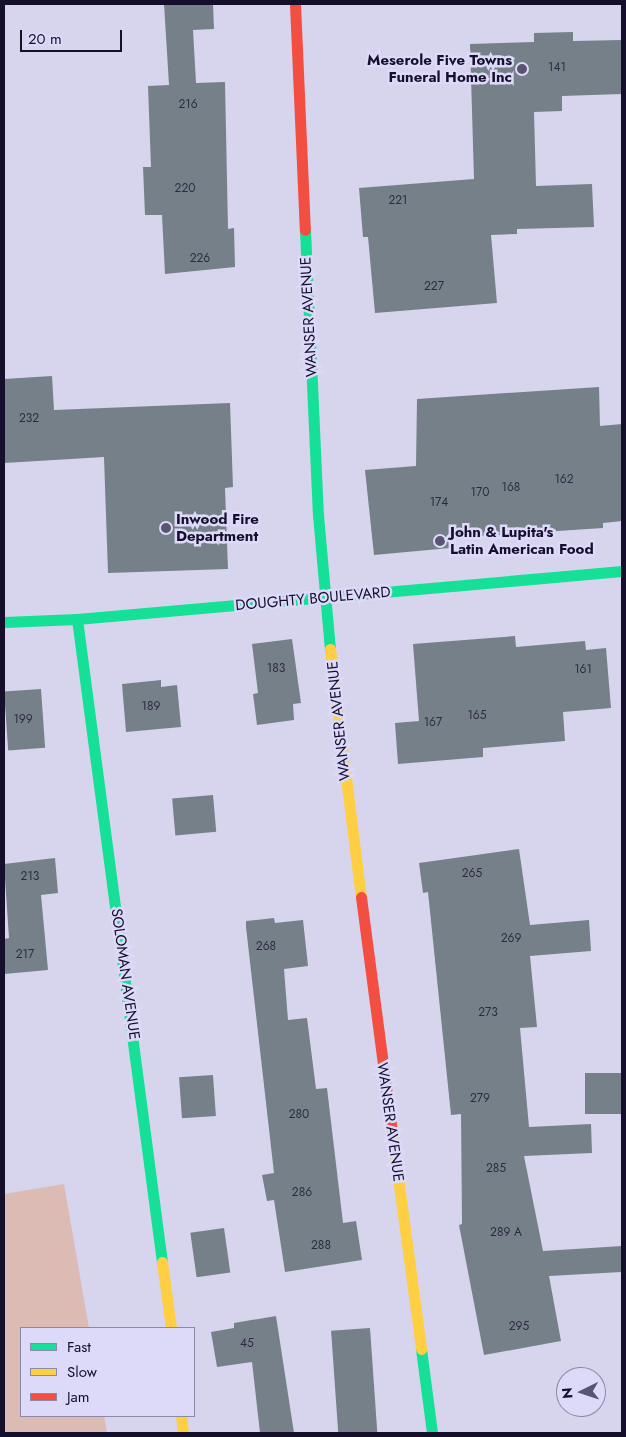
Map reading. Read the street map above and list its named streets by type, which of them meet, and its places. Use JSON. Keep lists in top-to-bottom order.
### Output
{
  "streets": {
    "street": ["WANSER AVENUE", "DOUGHTY BOULEVARD", "SOLOMAN AVENUE"]
  },
  "crossings": [
    ["WANSER AVENUE", "DOUGHTY BOULEVARD"],
    ["DOUGHTY BOULEVARD", "SOLOMAN AVENUE"]
  ],
  "places": ["Meserole Five Towns Funeral Home Inc", "Inwood Fire Department", "John & Lupita's Latin American Food"],
  "house_numbers": [
    "141",
    "216",
    "220",
    "221",
    "226",
    "227",
    "232",
    "162",
    "168",
    "170",
    "174",
    "183",
    "161",
    "189",
    "165",
    "199",
    "167",
    "265",
    "213",
    "269",
    "268",
    "217",
    "273",
    "279",
    "280",
    "285",
    "286",
    "289 A",
    "288",
    "295",
    "45"
  ],
  "legend": ["Fast", "Slow", "Jam"],
  "scale_bar": "20 m",
  "north": "left"
}
